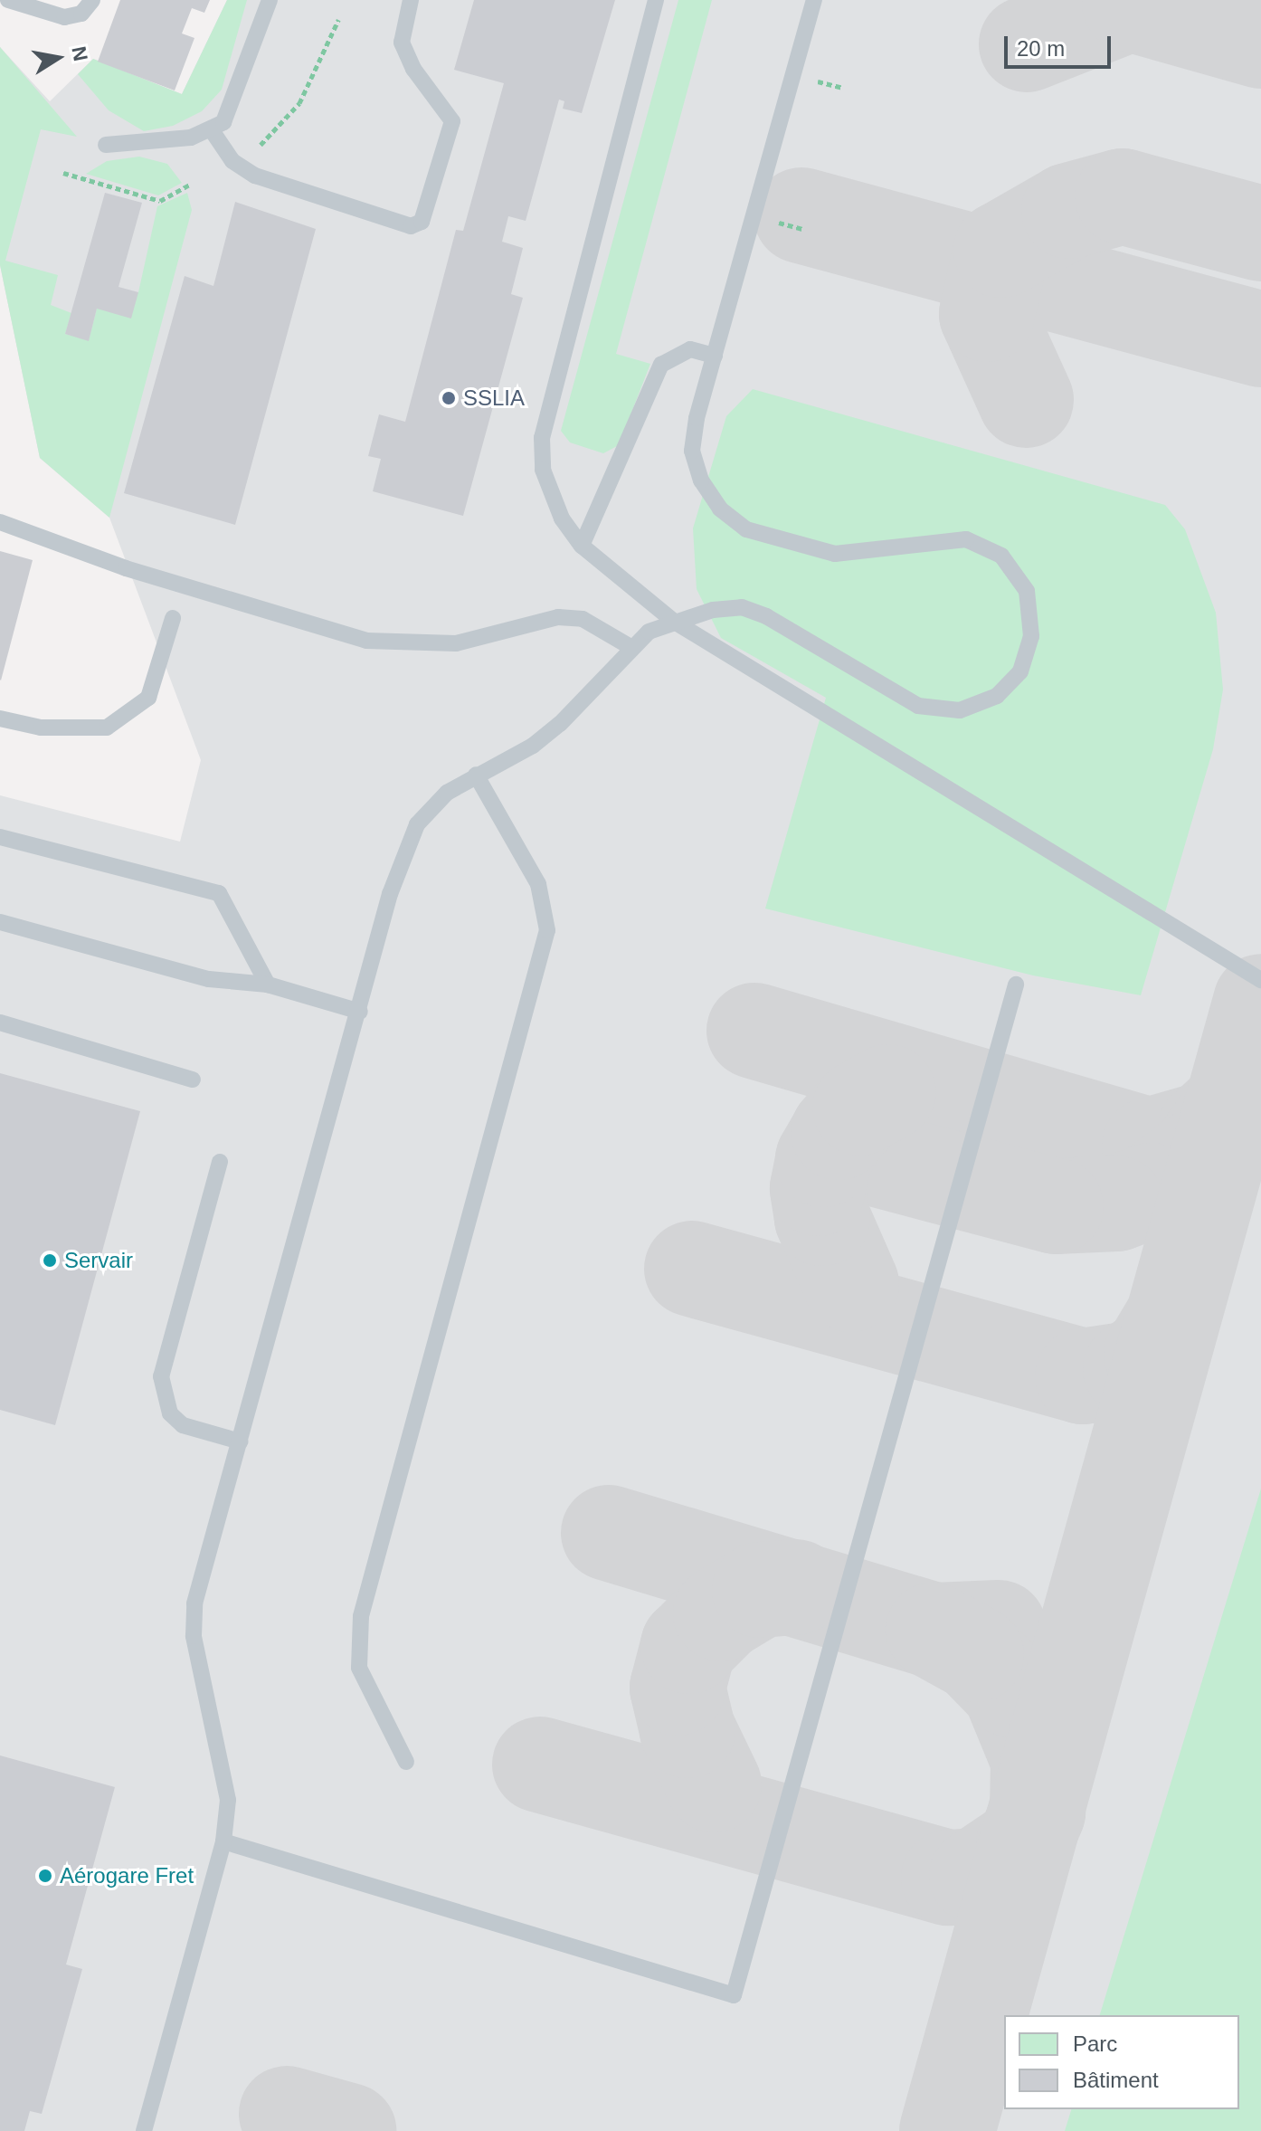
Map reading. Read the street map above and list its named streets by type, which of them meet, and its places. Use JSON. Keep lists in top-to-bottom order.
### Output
{
  "places": ["SSLIA", "Servair", "Aérogare Fret"],
  "legend": ["Parc", "Bâtiment"],
  "scale_bar": "20 m",
  "north": "right"
}
